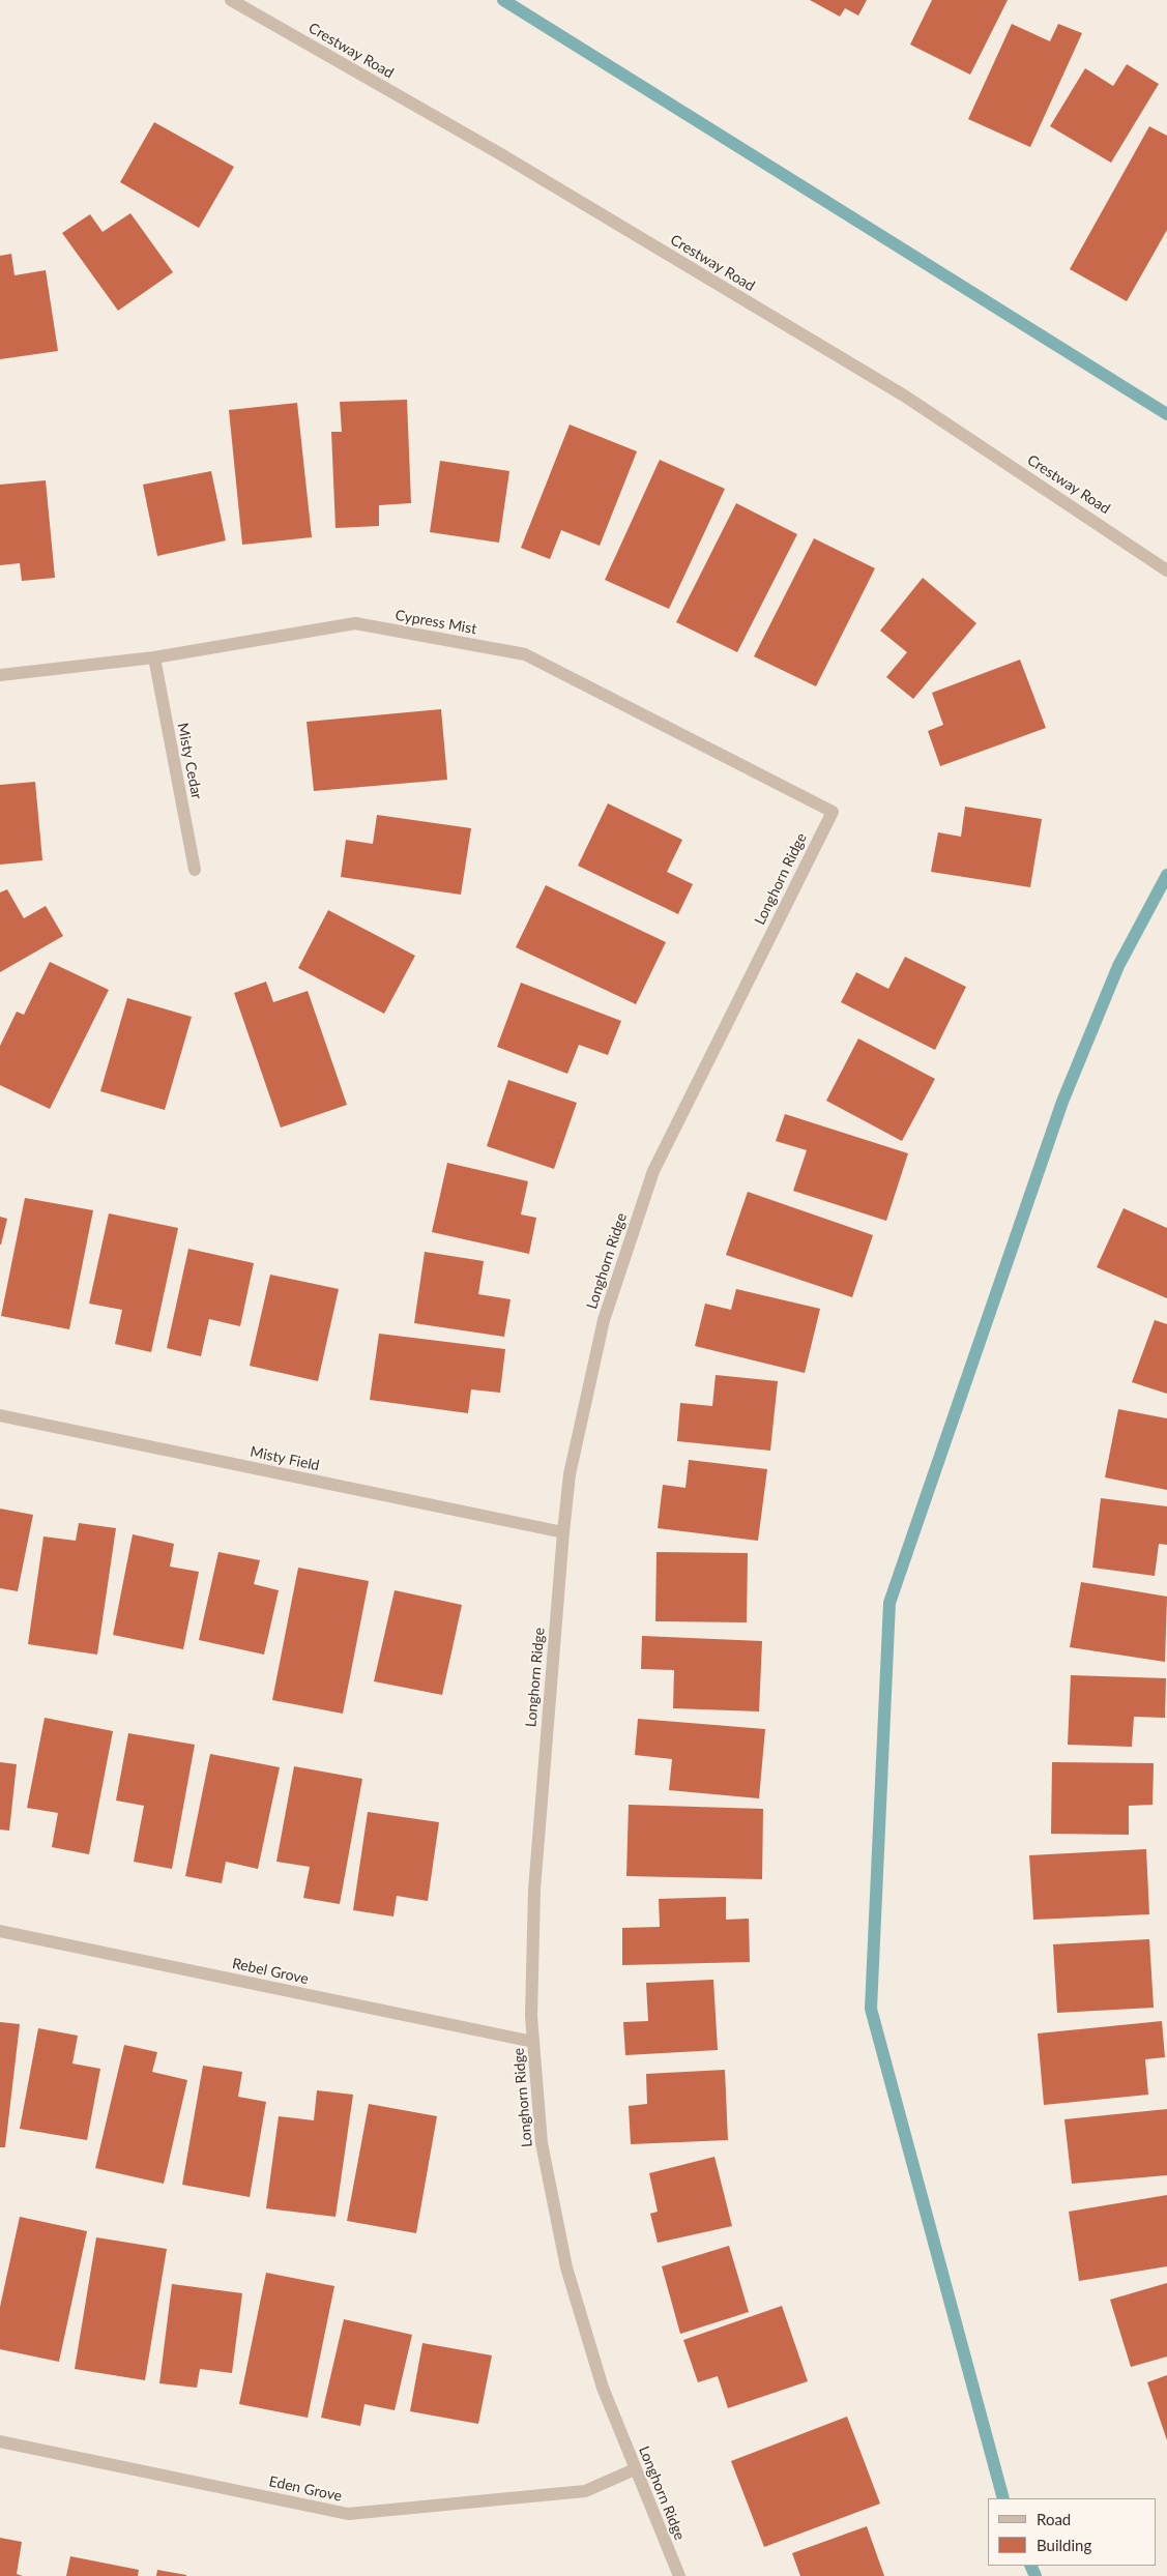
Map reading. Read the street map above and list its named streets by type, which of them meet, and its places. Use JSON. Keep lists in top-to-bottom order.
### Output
{
  "streets": {
    "street": [
      "Crestway Road",
      "Cypress Mist",
      "Misty Cedar",
      "Longhorn Ridge",
      "Misty Field",
      "Rebel Grove",
      "Eden Grove"
    ]
  },
  "crossings": [
    ["Cypress Mist", "Misty Cedar"],
    ["Cypress Mist", "Longhorn Ridge"],
    ["Longhorn Ridge", "Misty Field"],
    ["Longhorn Ridge", "Rebel Grove"],
    ["Longhorn Ridge", "Eden Grove"]
  ],
  "legend": ["Road", "Building"]
}
